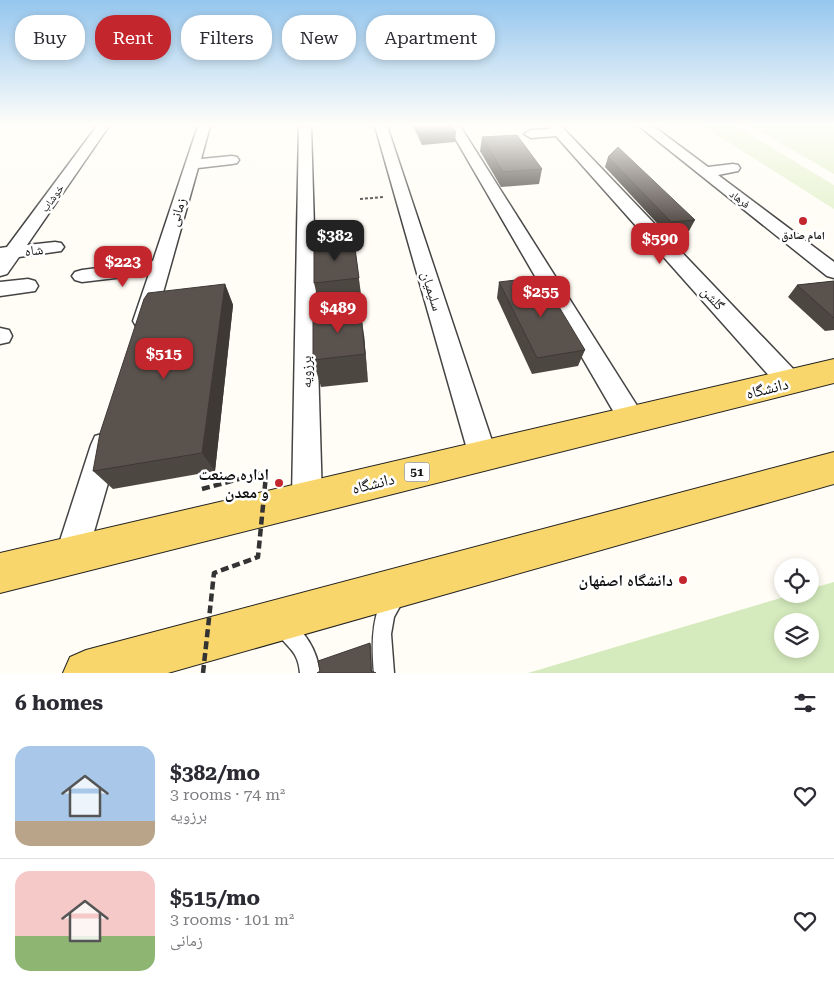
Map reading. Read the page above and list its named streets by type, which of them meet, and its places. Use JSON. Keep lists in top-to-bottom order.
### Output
{
  "streets": {
    "main road": ["دانشگاه", "51"],
    "street": [
      "خوشاب",
      "فرهاد",
      "زمانی",
      "شاه",
      "سلیمیان",
      "گلشن",
      "برزویه"
    ]
  },
  "crossings": [
    ["خوشاب", "شاه"],
    ["سلیمیان", "دانشگاه"],
    ["گلشن", "دانشگاه"],
    ["برزویه", "دانشگاه"]
  ],
  "places": ["امام صادق", "اداره صنعت و معدن", "دانشگاه اصفهان"],
  "page": {
    "chip": [
      "Buy",
      "Rent",
      "Filters",
      "New",
      "Apartment"
    ],
    "price": [
      "$382",
      "$590",
      "$223",
      "$255",
      "$489",
      "$515"
    ],
    "heading": "6 homes",
    "list": [
      {
        "name": "$382/mo",
        "note": "3 rooms · 74 m² · برزویه"
      },
      {
        "name": "$515/mo",
        "note": "3 rooms · 101 m² · زمانی"
      }
    ]
  }
}
